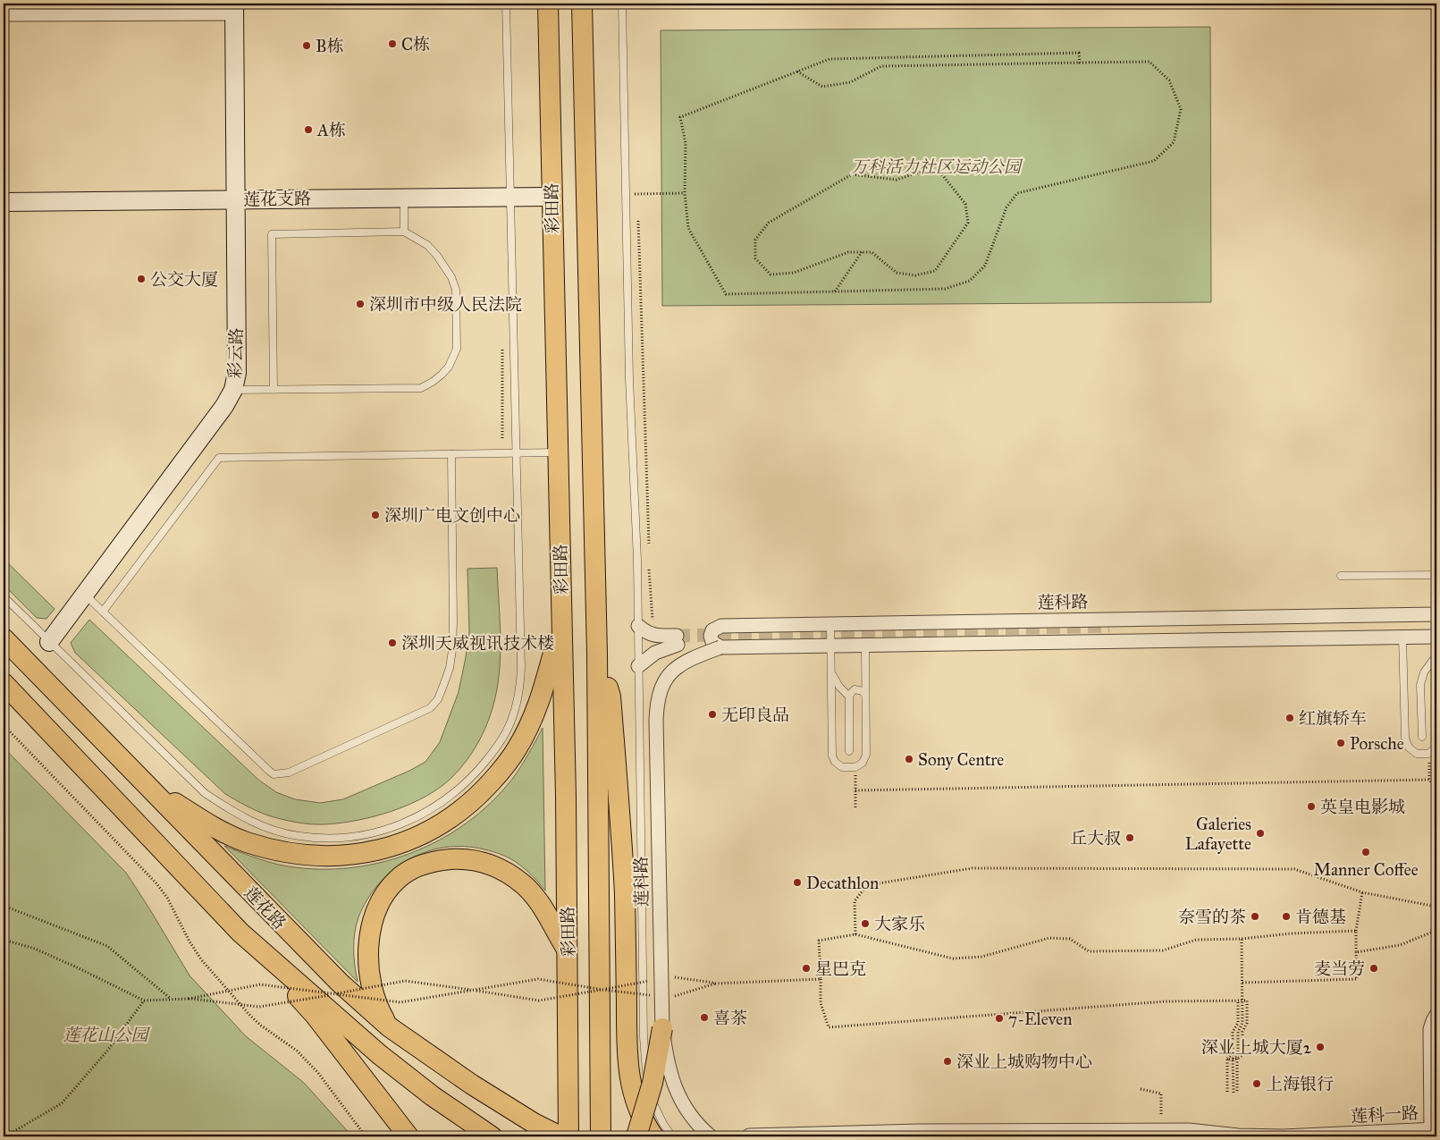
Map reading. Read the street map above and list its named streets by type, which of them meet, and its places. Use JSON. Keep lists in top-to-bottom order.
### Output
{
  "streets": {
    "main road": ["彩田路", "莲花路"],
    "street": [
      "莲花支路",
      "彩云路",
      "莲科路",
      "莲科一路"
    ]
  },
  "crossings": [
    ["莲花支路", "彩田路"],
    ["莲花支路", "彩云路"]
  ],
  "parks": ["万科活力社区运动公园", "莲花山公园"],
  "places": [
    "C栋",
    "B栋",
    "A栋",
    "公交大厦",
    "深圳市中级人民法院",
    "深圳广电文创中心",
    "深圳天威视讯技术楼",
    "无印良品",
    "红旗轿车",
    "Porsche",
    "Sony Centre",
    "英皇电影城",
    "Galeries Lafayette",
    "丘大叔",
    "Manner Coffee",
    "Decathlon",
    "奈雪的茶",
    "肯德基",
    "大家乐",
    "星巴克",
    "麦当劳",
    "喜茶",
    "7-Eleven",
    "深业上城大厦2",
    "深业上城购物中心",
    "上海银行"
  ]
}
